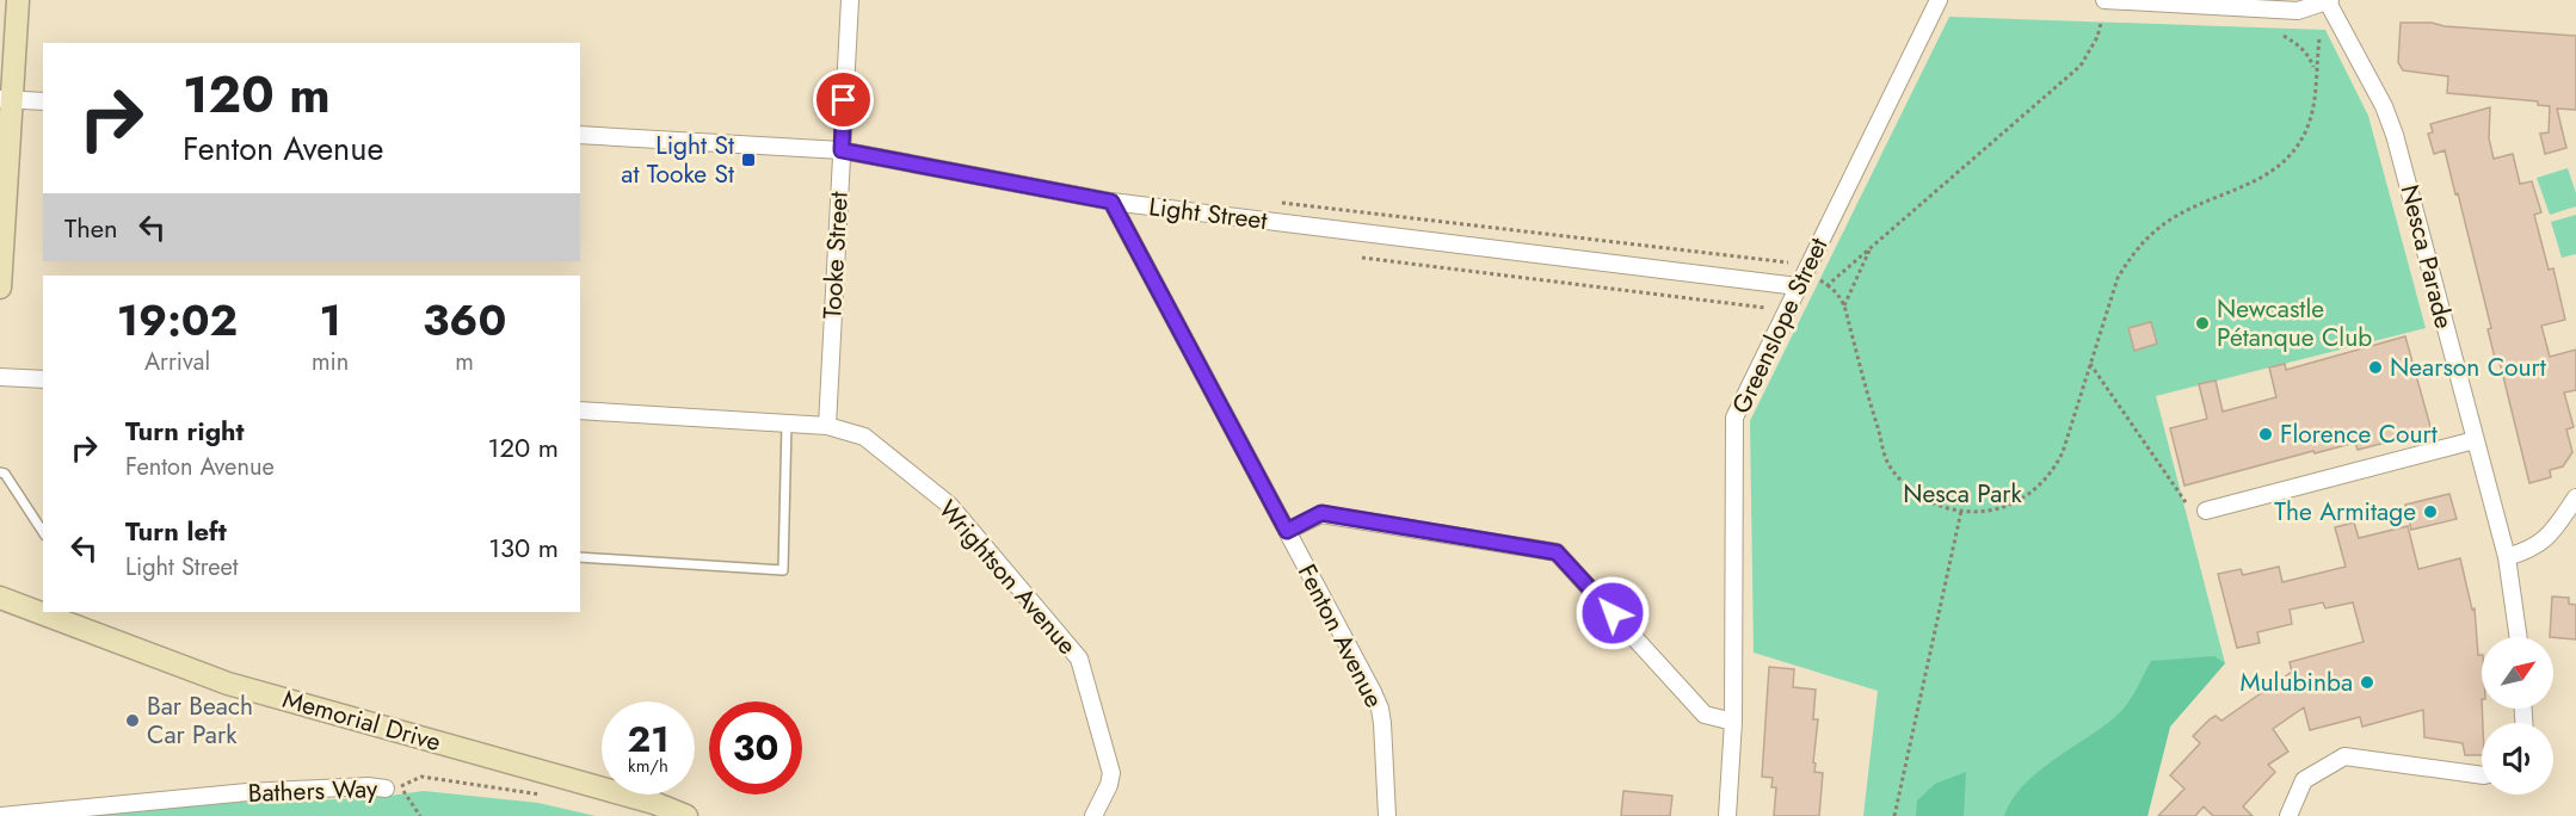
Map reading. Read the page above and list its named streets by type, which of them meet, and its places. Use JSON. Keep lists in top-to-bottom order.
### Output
{
  "streets": {
    "main road": ["Memorial Drive"],
    "street": [
      "Light Street",
      "Tooke Street",
      "Nesca Parade",
      "Greenslope Street",
      "Wrightson Avenue",
      "Fenton Avenue",
      "Bathers Way"
    ]
  },
  "crossings": [
    ["Light Street", "Tooke Street"],
    ["Light Street", "Greenslope Street"],
    ["Light Street", "Fenton Avenue"],
    ["Tooke Street", "Wrightson Avenue"]
  ],
  "parks": ["Nesca Park"],
  "places": {
    "transit": ["Light St at Tooke St"],
    "other": [
      "Newcastle Pétanque Club",
      "Nearson Court",
      "Florence Court",
      "The Armitage",
      "Mulubinba",
      "Bar Beach Car Park"
    ]
  },
  "north": "top right",
  "page": {
    "turn": ["120 m", "Fenton Avenue"],
    "then": "Then",
    "eta": [
      "19:02",
      "Arrival",
      "1",
      "min",
      "360",
      "m"
    ],
    "list": [
      {
        "name": "Turn right",
        "note": "Fenton Avenue",
        "value": "120 m"
      },
      {
        "name": "Turn left",
        "note": "Light Street",
        "value": "130 m"
      }
    ],
    "speed": "21 km/h",
    "limit": "30"
  }
}
